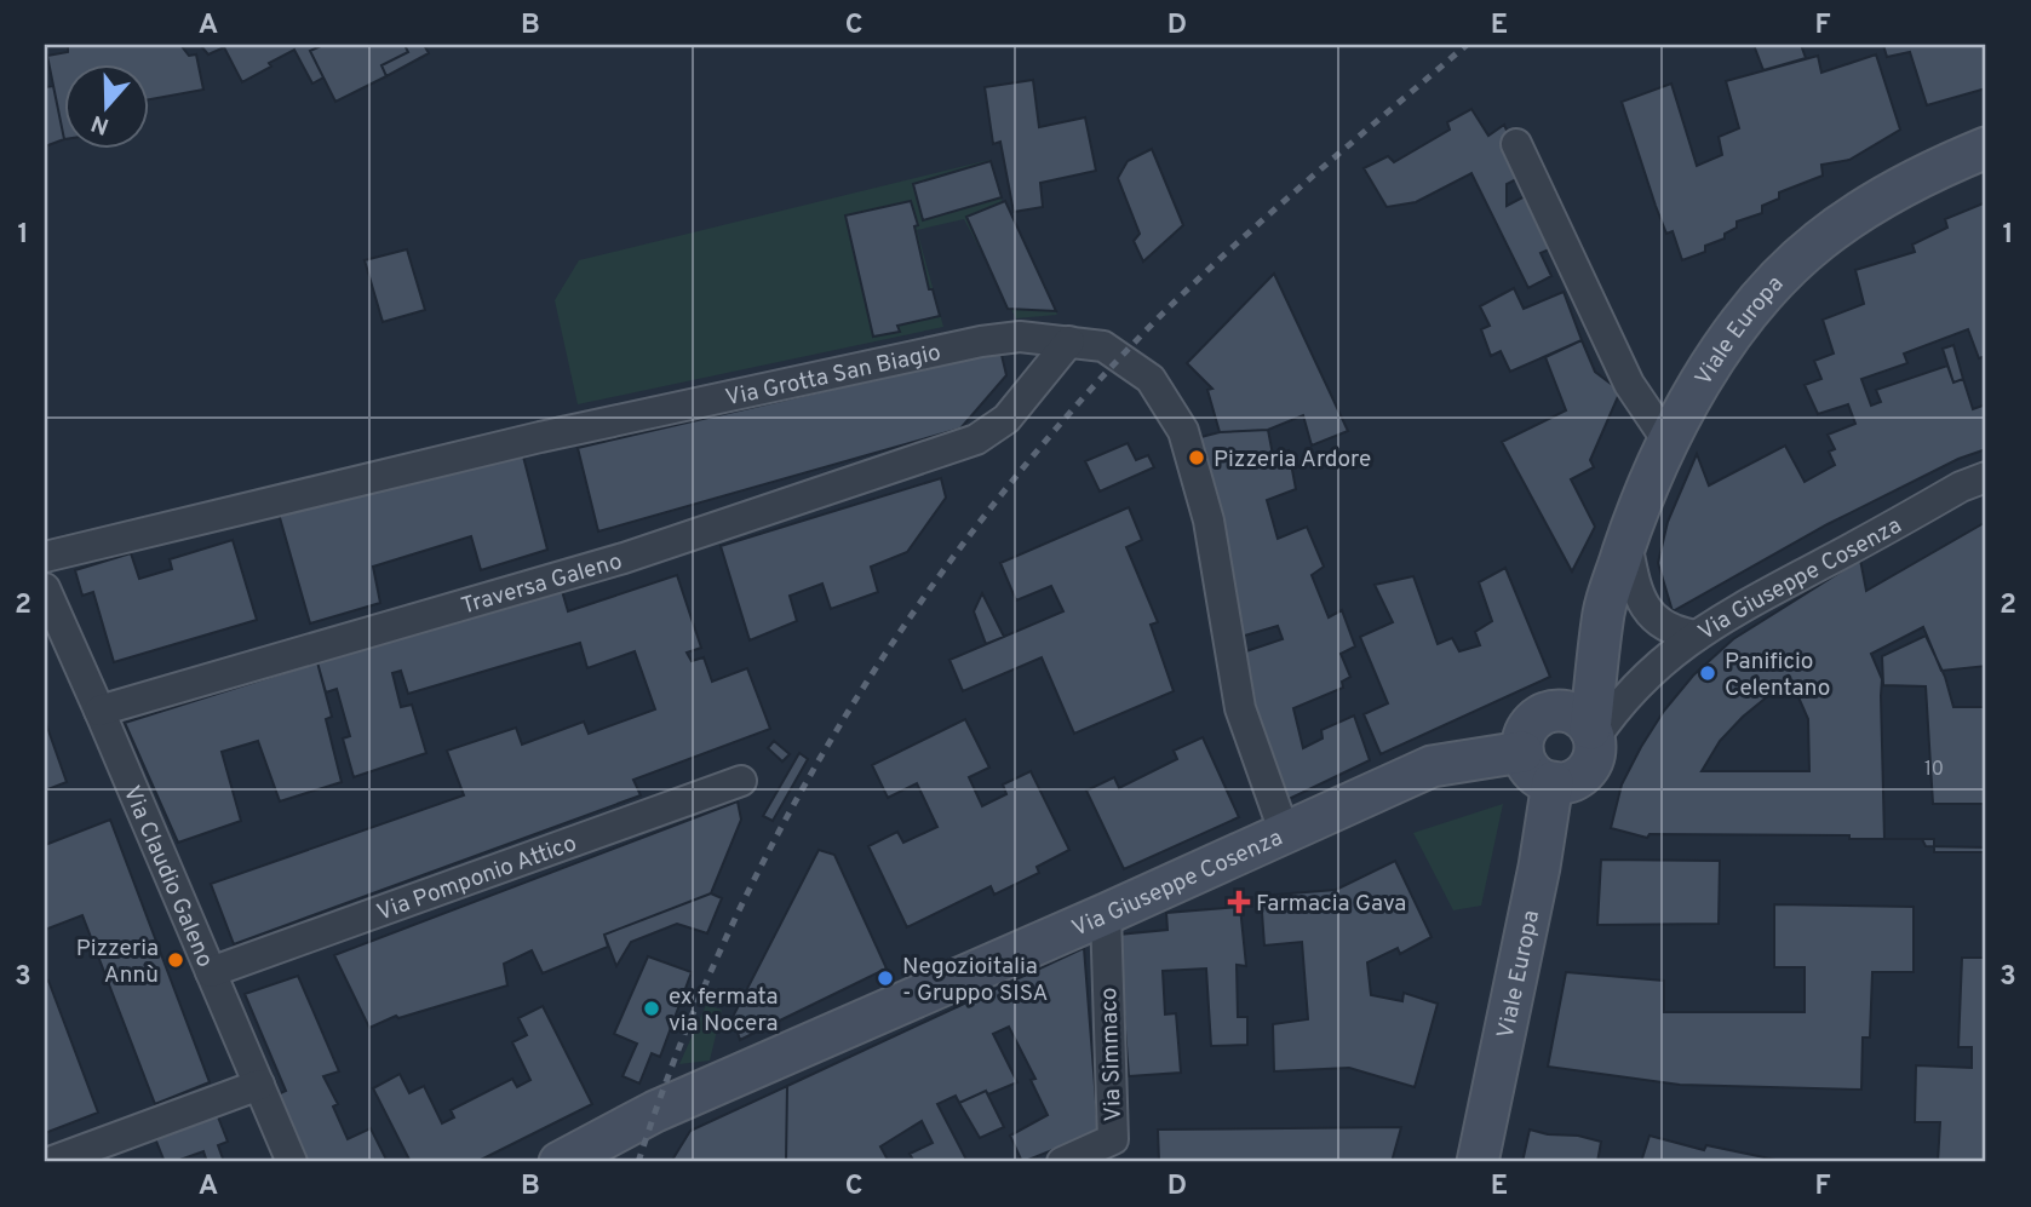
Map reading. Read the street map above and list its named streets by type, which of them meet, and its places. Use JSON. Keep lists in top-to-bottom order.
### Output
{
  "streets": {
    "main road": ["Viale Europa", "Via Giuseppe Cosenza"],
    "street": [
      "Via Grotta San Biagio",
      "Traversa Galeno",
      "Via Claudio Galeno",
      "Via Pomponio Attico",
      "Via Simmaco"
    ]
  },
  "crossings": [
    ["Viale Europa", "Via Giuseppe Cosenza"],
    ["Via Grotta San Biagio", "Via Giuseppe Cosenza"],
    ["Via Grotta San Biagio", "Traversa Galeno"],
    ["Via Giuseppe Cosenza", "Via Simmaco"],
    ["Traversa Galeno", "Via Claudio Galeno"],
    ["Via Claudio Galeno", "Via Pomponio Attico"]
  ],
  "places": {
    "other": [
      "Pizzeria Ardore",
      "Panificio Celentano",
      "Pizzeria Annù",
      "Negozioitalia - Gruppo SISA",
      "ex fermata via Nocera"
    ],
    "health": ["Farmacia Gava"]
  },
  "house_numbers": ["10"],
  "north": "bottom",
  "grid": {
    "columns": [
      "A",
      "B",
      "C",
      "D",
      "E",
      "F"
    ],
    "rows": ["1", "2", "3"]
  }
}
